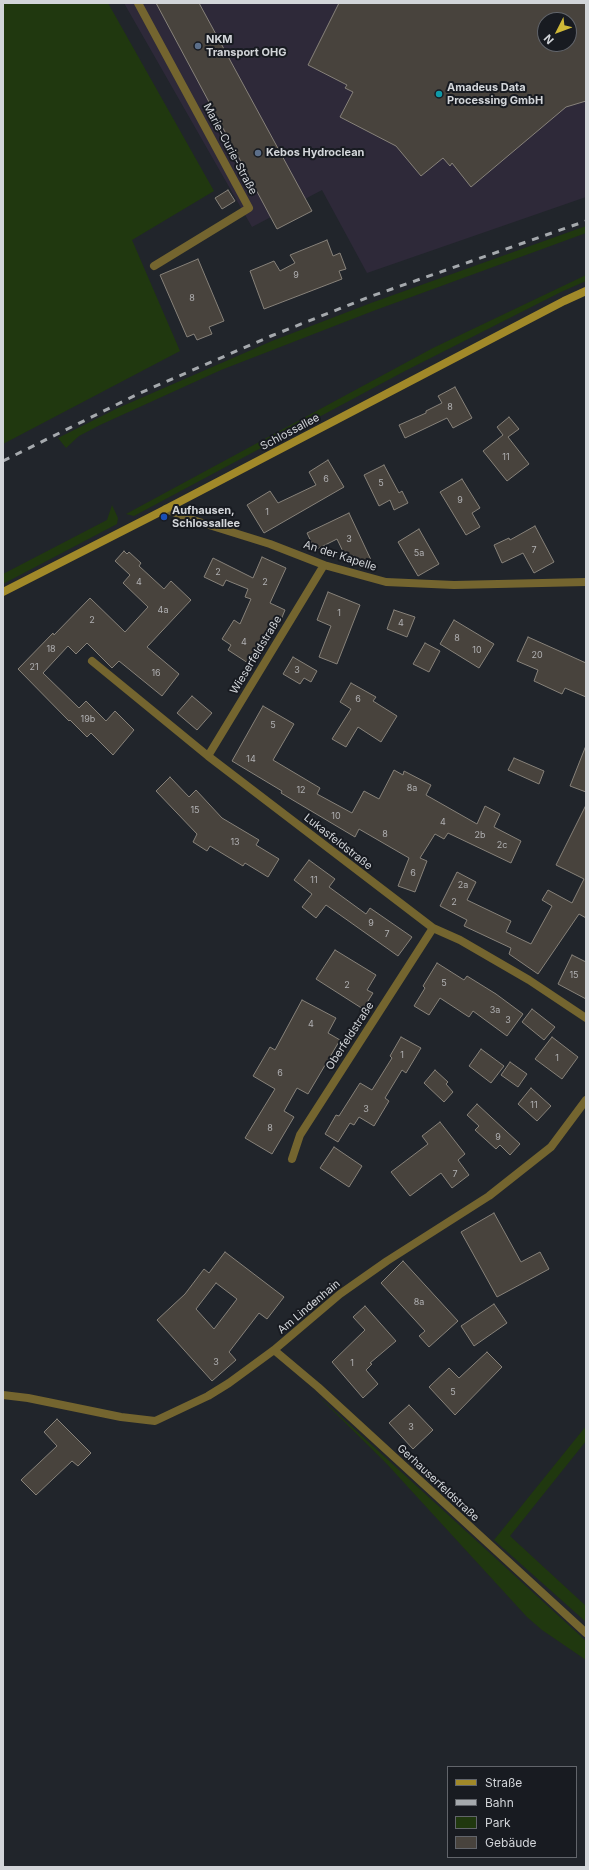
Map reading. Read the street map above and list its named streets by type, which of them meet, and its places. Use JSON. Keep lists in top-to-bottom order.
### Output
{
  "streets": {
    "main road": ["Schlossallee"],
    "street": [
      "Marie-Curie-Straße",
      "An der Kapelle",
      "Wieserfeldstraße",
      "Lukasfeldstraße",
      "Oberfeldstraße",
      "Am Lindenhain",
      "Gerhauserfeldstraße"
    ]
  },
  "crossings": [
    ["Schlossallee", "An der Kapelle"],
    ["An der Kapelle", "Wieserfeldstraße"],
    ["Wieserfeldstraße", "Lukasfeldstraße"],
    ["Lukasfeldstraße", "Oberfeldstraße"],
    ["Am Lindenhain", "Gerhauserfeldstraße"]
  ],
  "places": [
    "NKM Transport OHG",
    "Amadeus Data Processing GmbH",
    "Kebos Hydroclean",
    "Aufhausen, Schlossallee"
  ],
  "house_numbers": [
    "9",
    "8",
    "8",
    "11",
    "6",
    "5",
    "9",
    "1",
    "3",
    "7",
    "5a",
    "2",
    "4",
    "2",
    "4a",
    "1",
    "2",
    "4",
    "8",
    "4",
    "18",
    "10",
    "20",
    "21",
    "3",
    "16",
    "6",
    "19b",
    "5",
    "14",
    "8a",
    "12",
    "15",
    "10",
    "4",
    "8",
    "2b",
    "13",
    "2c",
    "6",
    "11",
    "2a",
    "2",
    "9",
    "7",
    "15",
    "5",
    "2",
    "3a",
    "3",
    "4",
    "1",
    "1",
    "6",
    "11",
    "3",
    "8",
    "9",
    "7",
    "8a",
    "3",
    "1",
    "5",
    "3"
  ],
  "legend": [
    "Straße",
    "Bahn",
    "Park",
    "Gebäude"
  ],
  "north": "bottom left"
}
